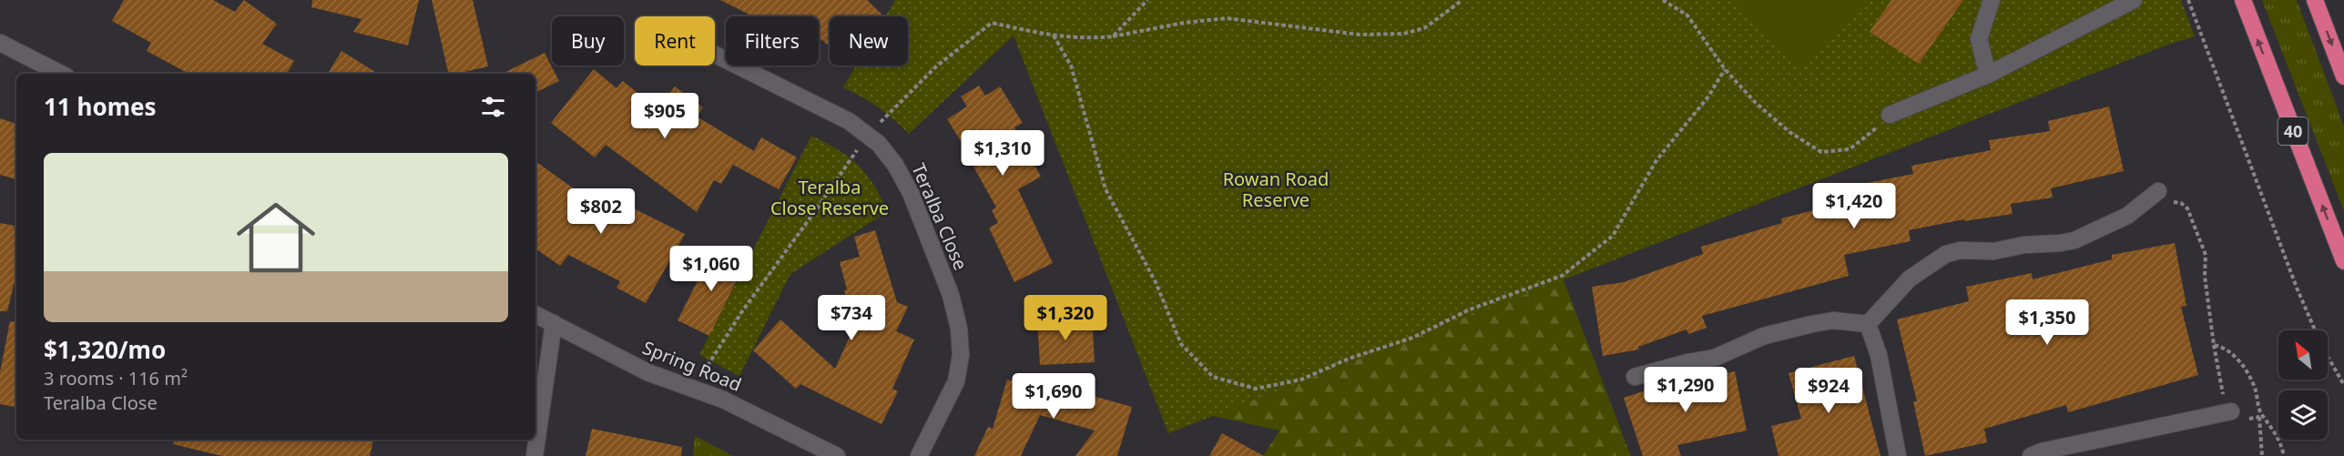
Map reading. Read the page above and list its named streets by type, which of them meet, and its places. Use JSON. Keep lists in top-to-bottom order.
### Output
{
  "streets": {
    "highway": ["40"],
    "street": ["Teralba Close", "Spring Road"]
  },
  "parks": ["Rowan Road Reserve", "Teralba Close Reserve"],
  "north": "top left",
  "page": {
    "chip": [
      "Buy",
      "Rent",
      "Filters",
      "New"
    ],
    "heading": "11 homes",
    "price": [
      "$905",
      "$1,310",
      "$1,420",
      "$802",
      "$1,060",
      "$734",
      "$1,320",
      "$1,350",
      "$1,290",
      "$924",
      "$1,690"
    ],
    "list": [
      {
        "name": "$1,320/mo",
        "note": "3 rooms · 116 m² · Teralba Close"
      }
    ]
  }
}
